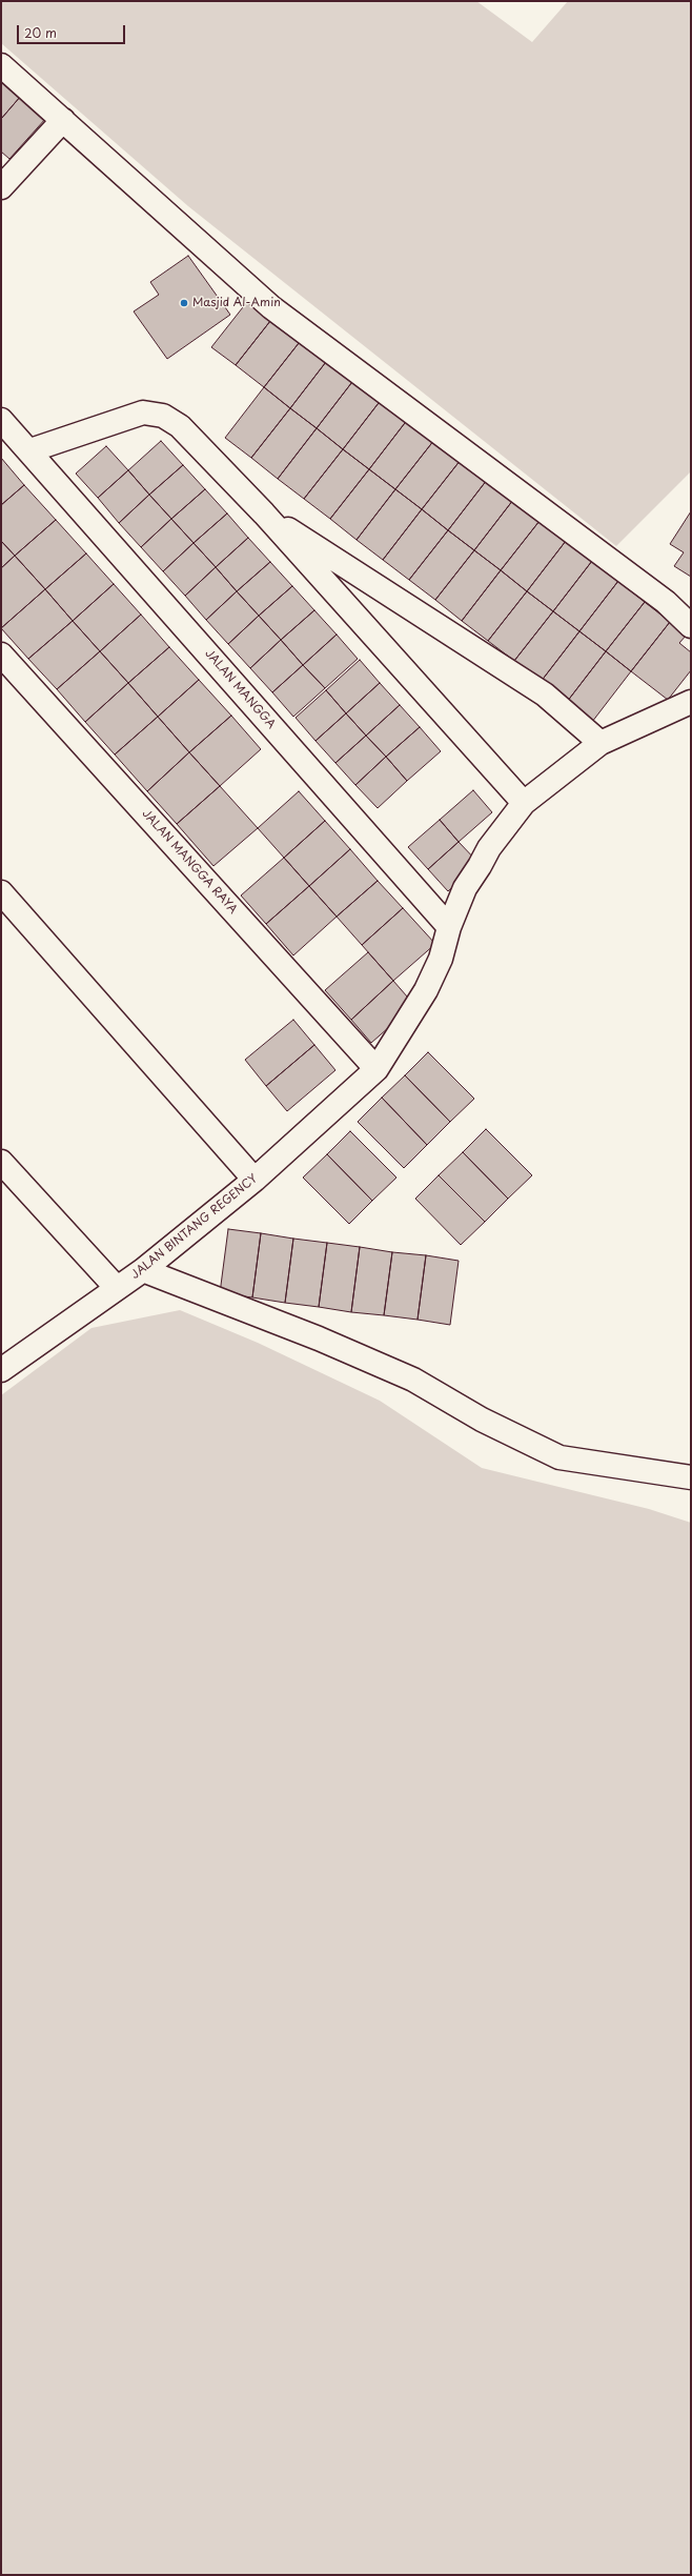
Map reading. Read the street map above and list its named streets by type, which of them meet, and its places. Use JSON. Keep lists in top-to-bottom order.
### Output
{
  "streets": {
    "street": ["JALAN MANGGA", "JALAN MANGGA RAYA", "JALAN BINTANG REGENCY"]
  },
  "crossings": [
    ["JALAN MANGGA RAYA", "JALAN BINTANG REGENCY"]
  ],
  "places": ["Masjid Al-Amin"],
  "scale_bar": "20 m"
}
